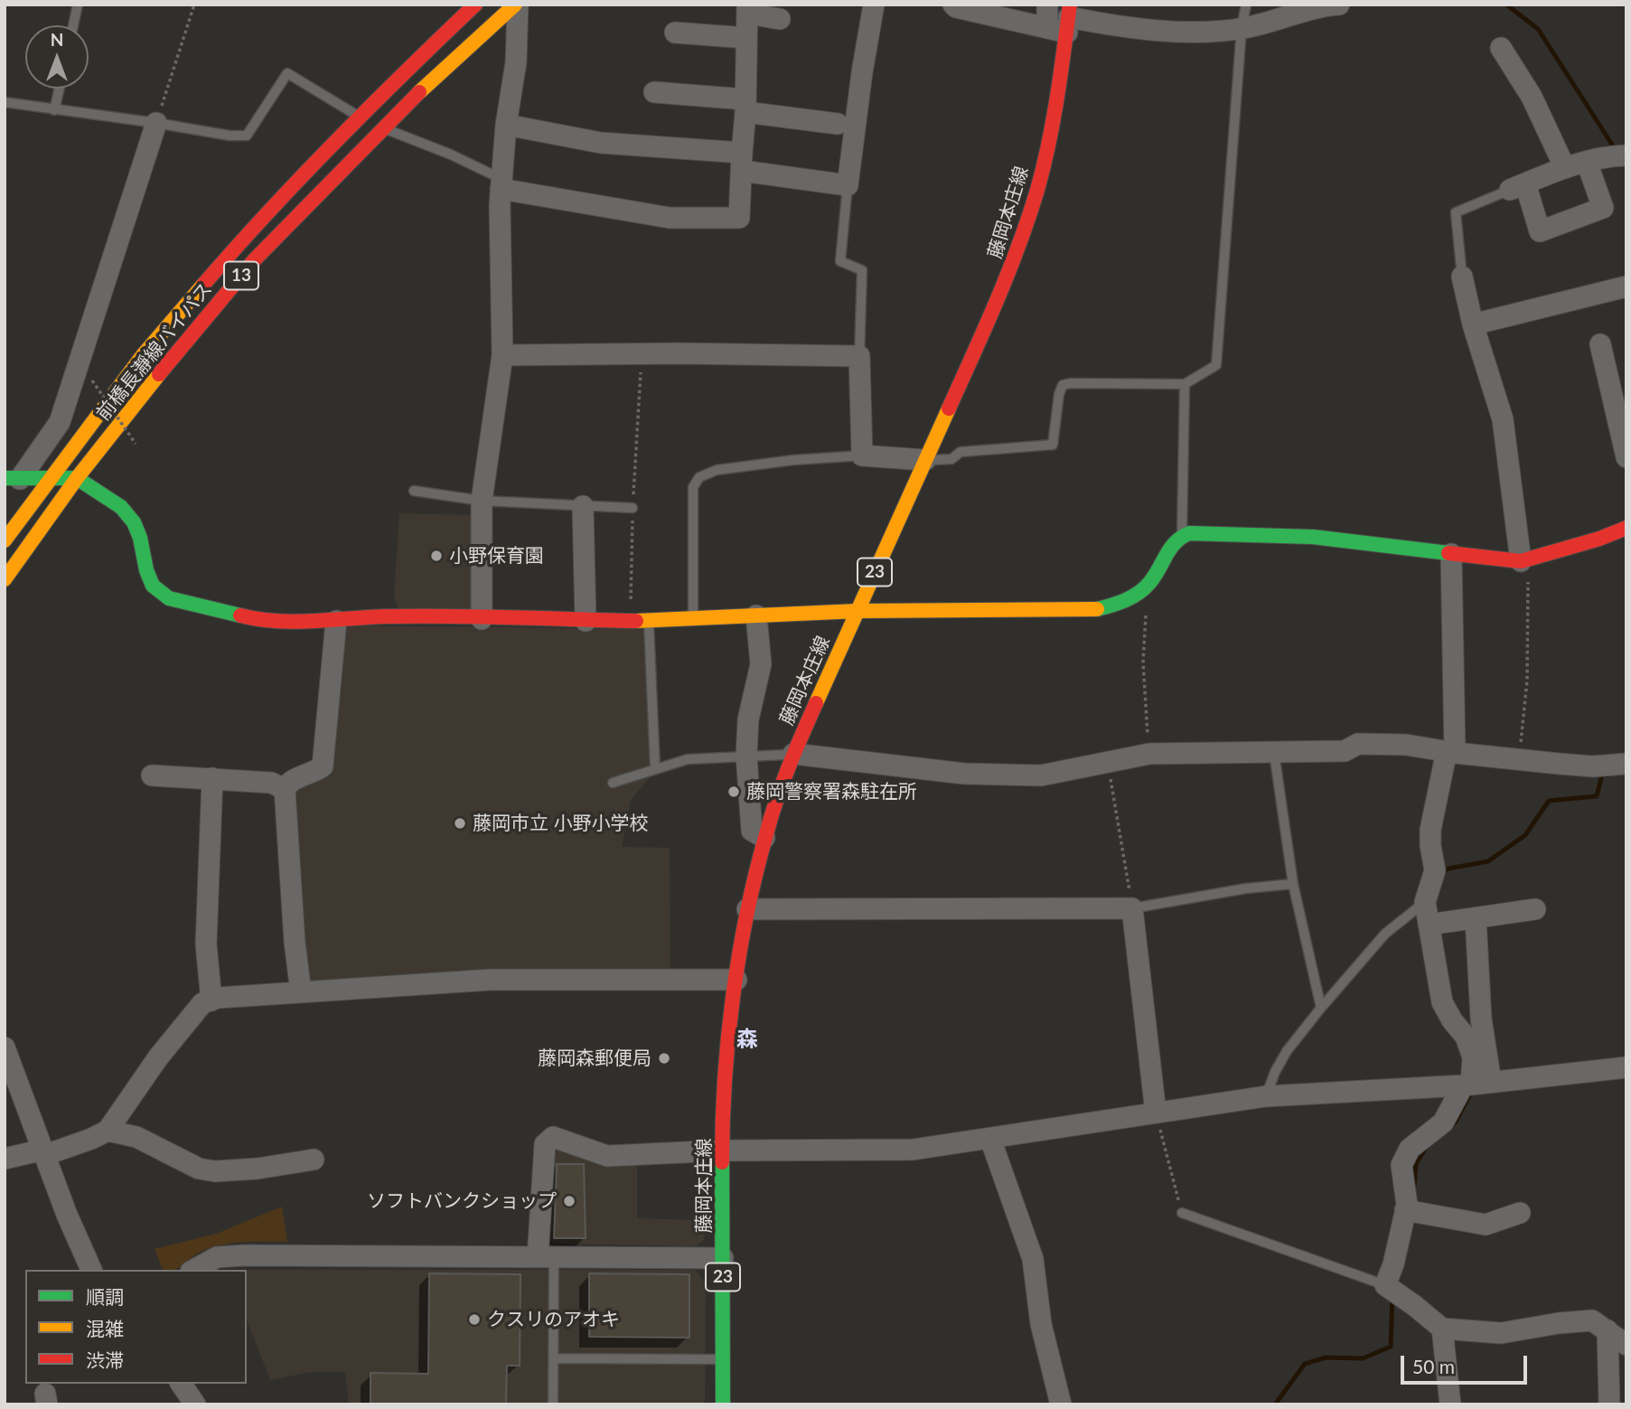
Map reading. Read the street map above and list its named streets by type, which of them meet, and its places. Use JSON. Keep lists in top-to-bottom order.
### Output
{
  "streets": {
    "main road": [
      "藤岡本庄線",
      "13",
      "前橋長瀞線バイパス",
      "23"
    ]
  },
  "districts": ["森"],
  "places": [
    "小野保育園",
    "藤岡警察署森駐在所",
    "藤岡市立 小野小学校",
    "藤岡森郵便局",
    "ソフトバンクショップ",
    "クスリのアオキ"
  ],
  "legend": ["順調", "混雑", "渋滞"],
  "scale_bar": "50 m",
  "north": "top"
}
